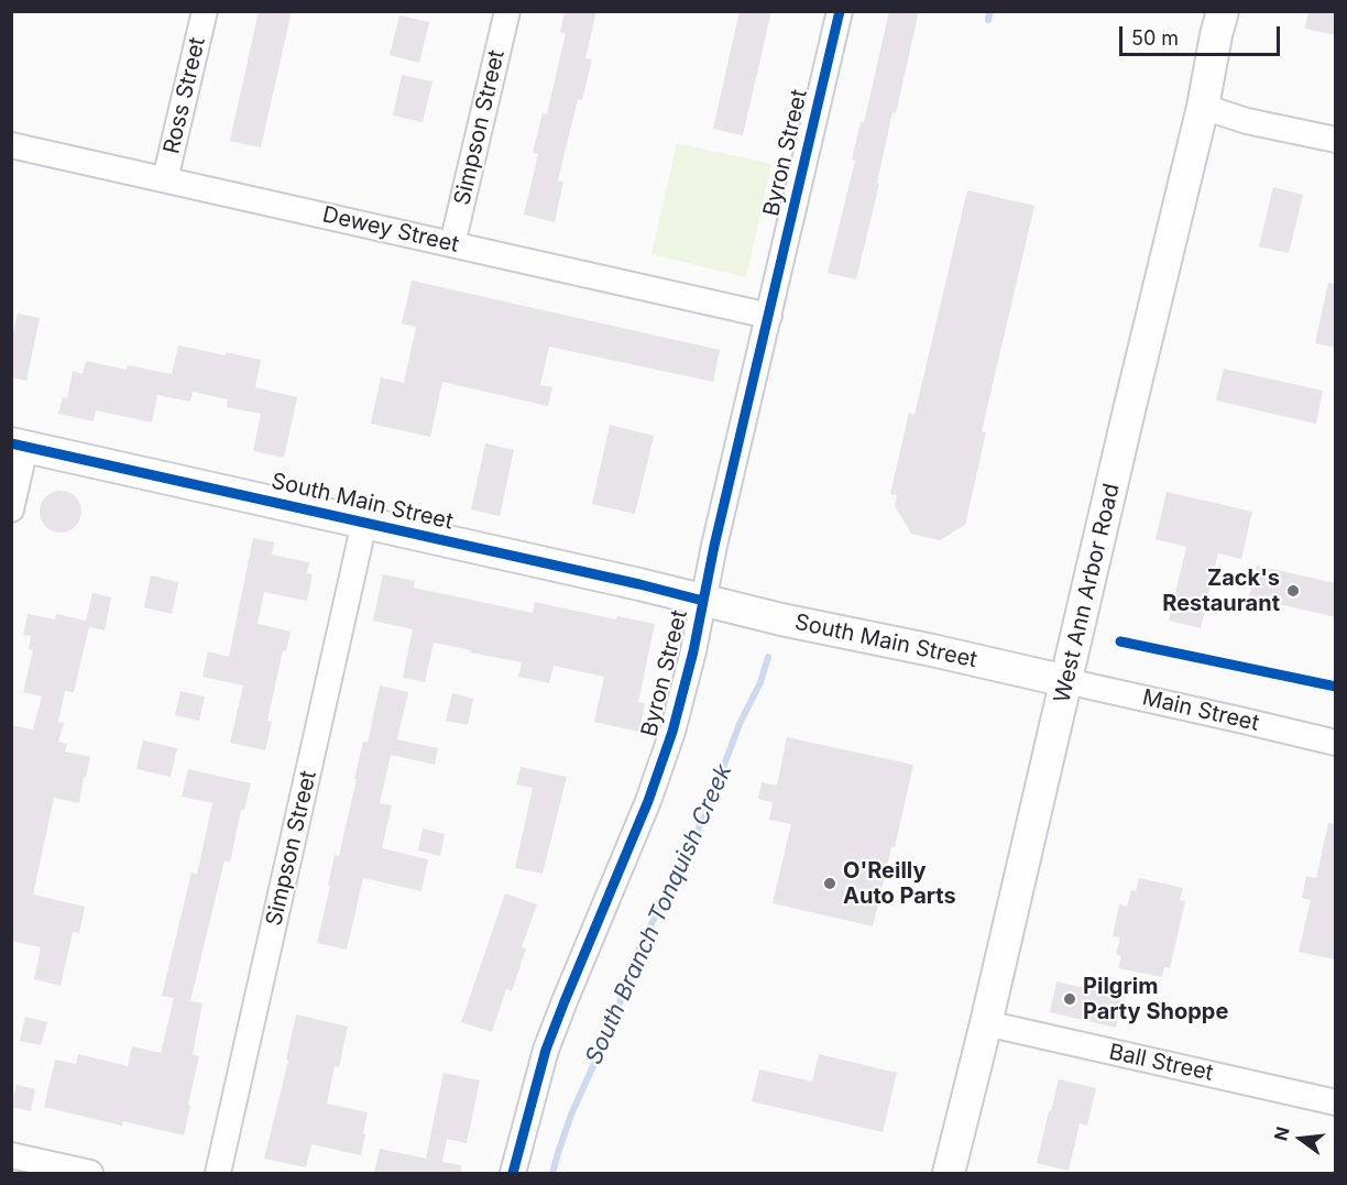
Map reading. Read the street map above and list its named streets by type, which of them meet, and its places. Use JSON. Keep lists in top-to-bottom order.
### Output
{
  "streets": {
    "main road": ["South Main Street", "West Ann Arbor Road"],
    "street": [
      "Ross Street",
      "Simpson Street",
      "Byron Street",
      "Dewey Street",
      "Main Street",
      "Ball Street"
    ]
  },
  "crossings": [
    ["Ross Street", "Dewey Street"],
    ["Simpson Street", "Dewey Street"],
    ["Simpson Street", "South Main Street"],
    ["Byron Street", "Dewey Street"],
    ["Byron Street", "South Main Street"],
    ["South Main Street", "West Ann Arbor Road"],
    ["South Main Street", "Main Street"],
    ["West Ann Arbor Road", "Main Street"],
    ["West Ann Arbor Road", "Ball Street"]
  ],
  "water": ["South Branch Tonquish Creek"],
  "places": ["Zack's Restaurant", "O'Reilly Auto Parts", "Pilgrim Party Shoppe"],
  "scale_bar": "50 m",
  "north": "left"
}
